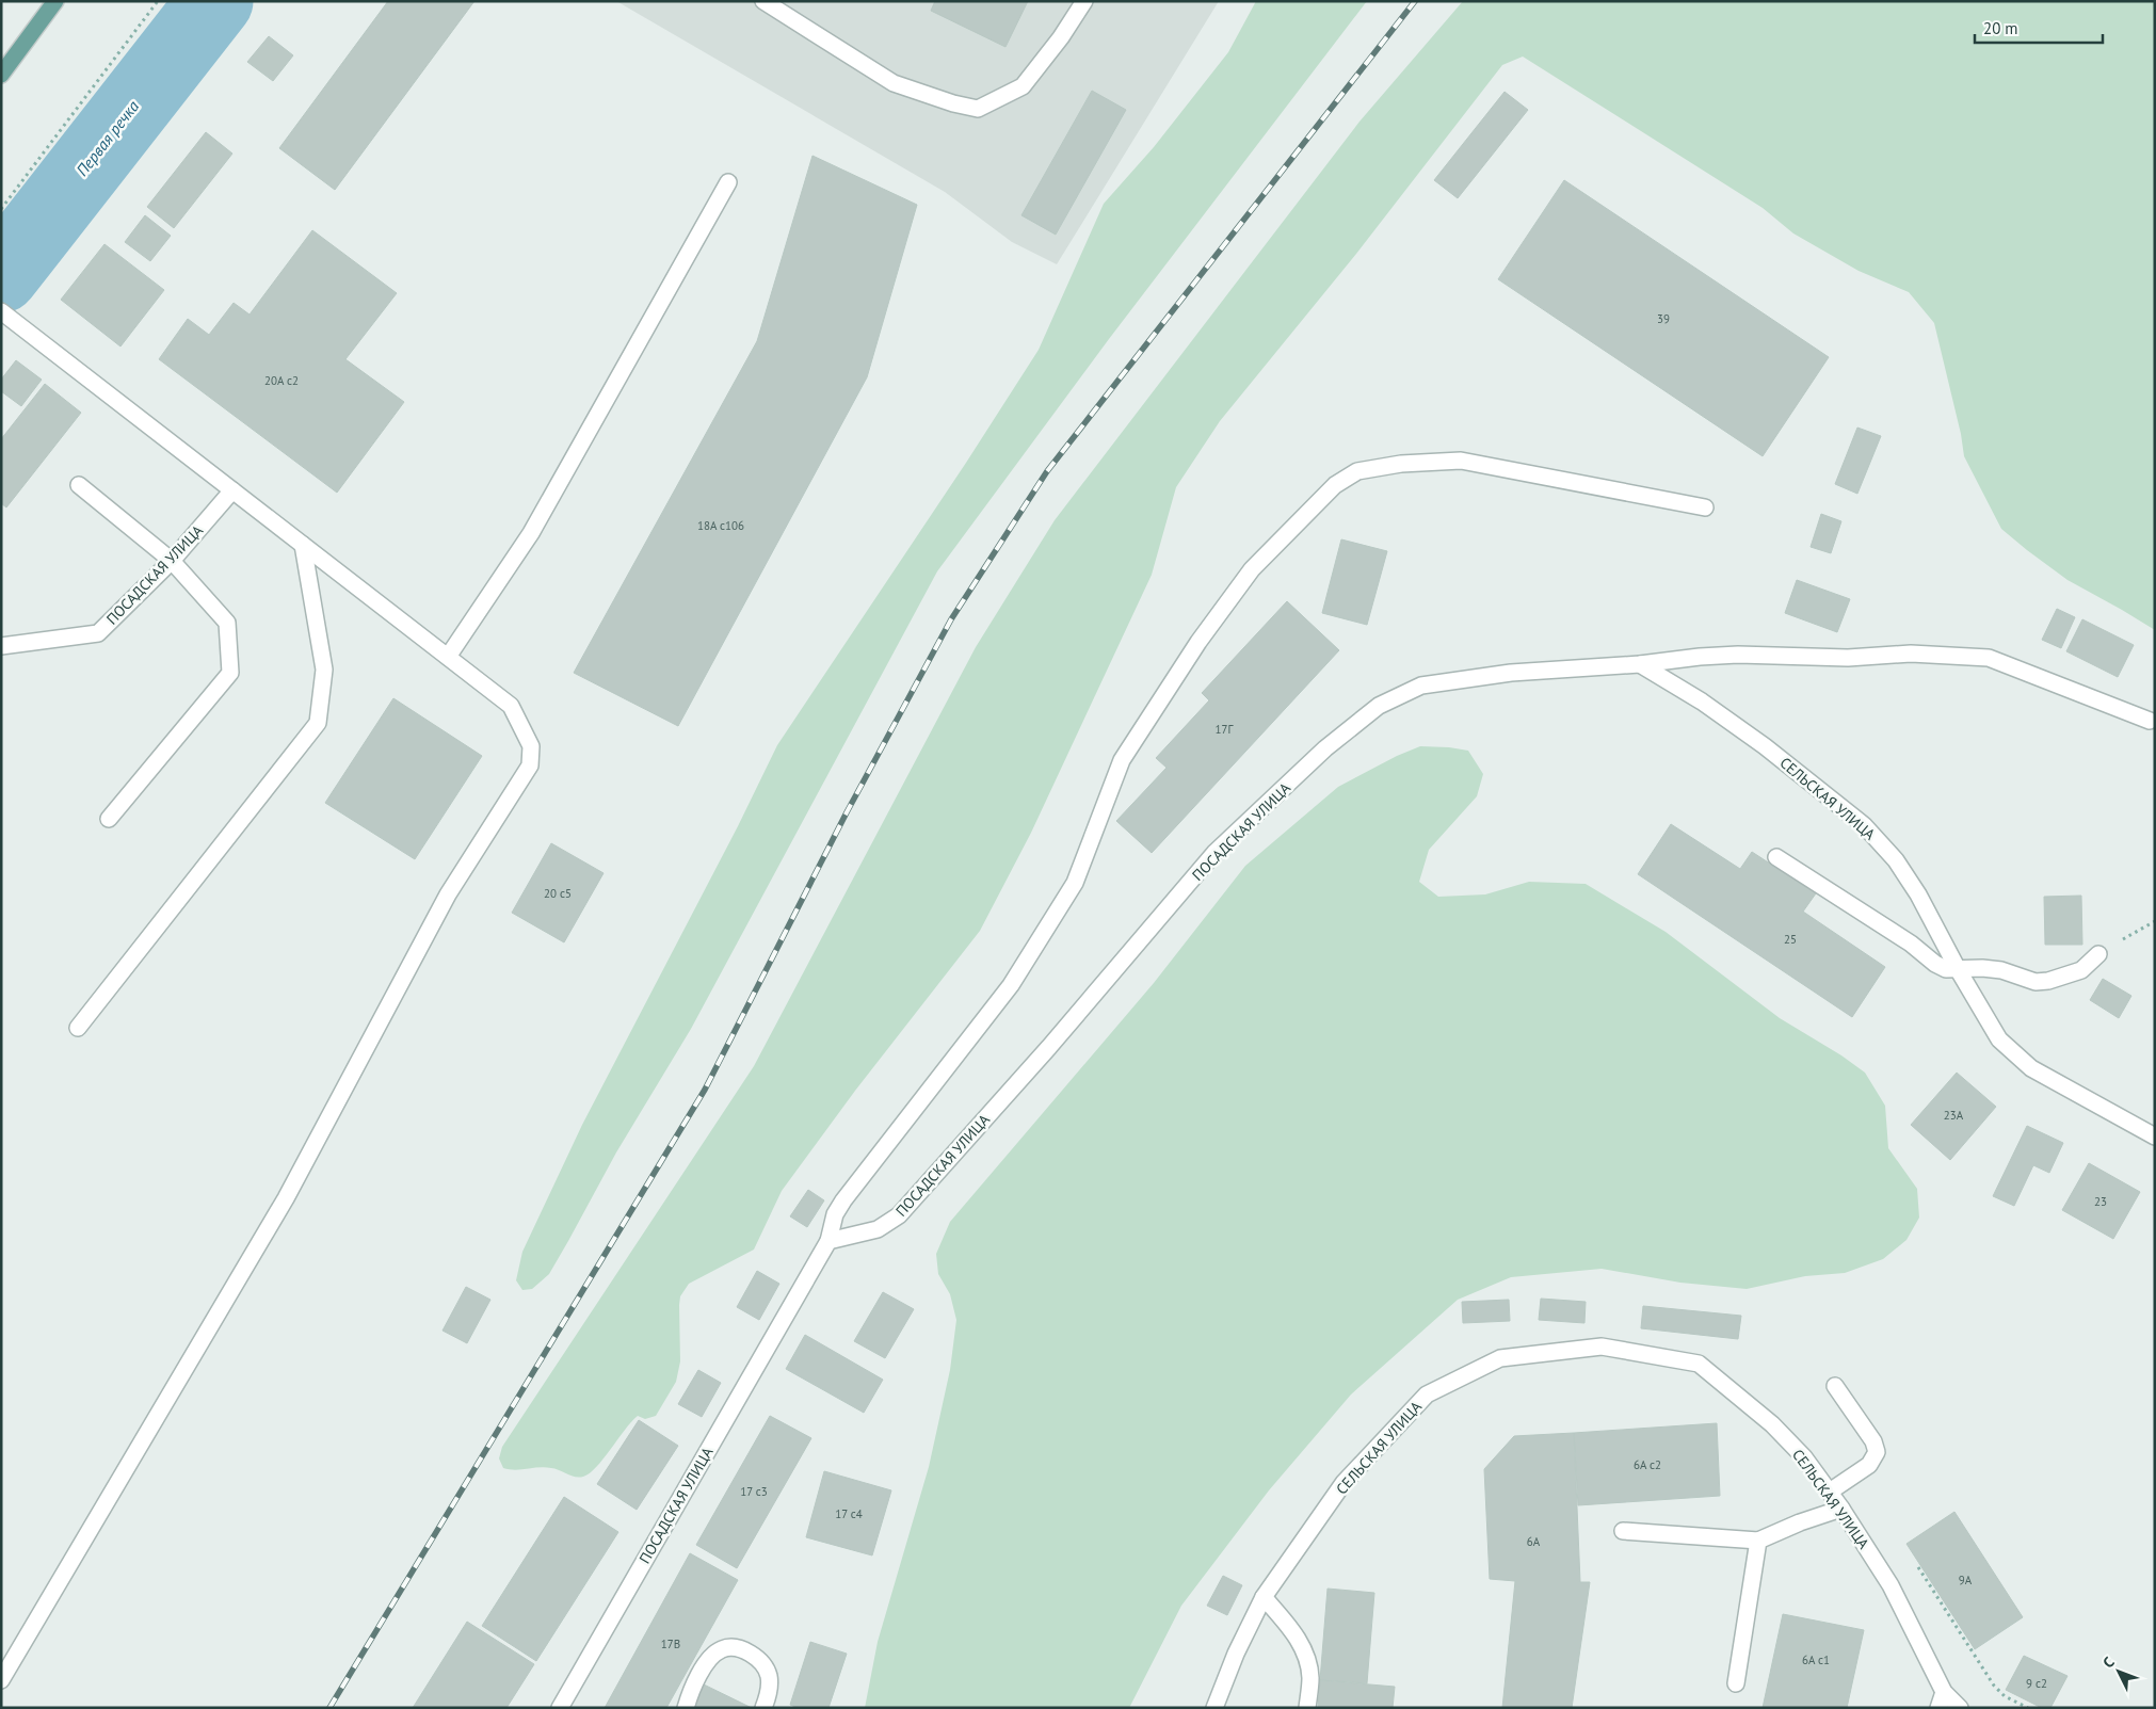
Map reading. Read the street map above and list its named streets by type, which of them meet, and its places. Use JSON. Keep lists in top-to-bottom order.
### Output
{
  "streets": {
    "street": ["ПОСАДСКАЯ УЛИЦА", "СЕЛЬСКАЯ УЛИЦА"]
  },
  "crossings": [
    ["ПОСАДСКАЯ УЛИЦА", "СЕЛЬСКАЯ УЛИЦА"]
  ],
  "water": ["Первая речка"],
  "house_numbers": [
    "39",
    "20А с2",
    "18А с106",
    "17Г",
    "20 с5",
    "25",
    "23А",
    "23",
    "6А с2",
    "17 с3",
    "17 с4",
    "6А",
    "9А",
    "17В",
    "6А с1",
    "9 с2"
  ],
  "scale_bar": "20 m",
  "north": "top left"
}
